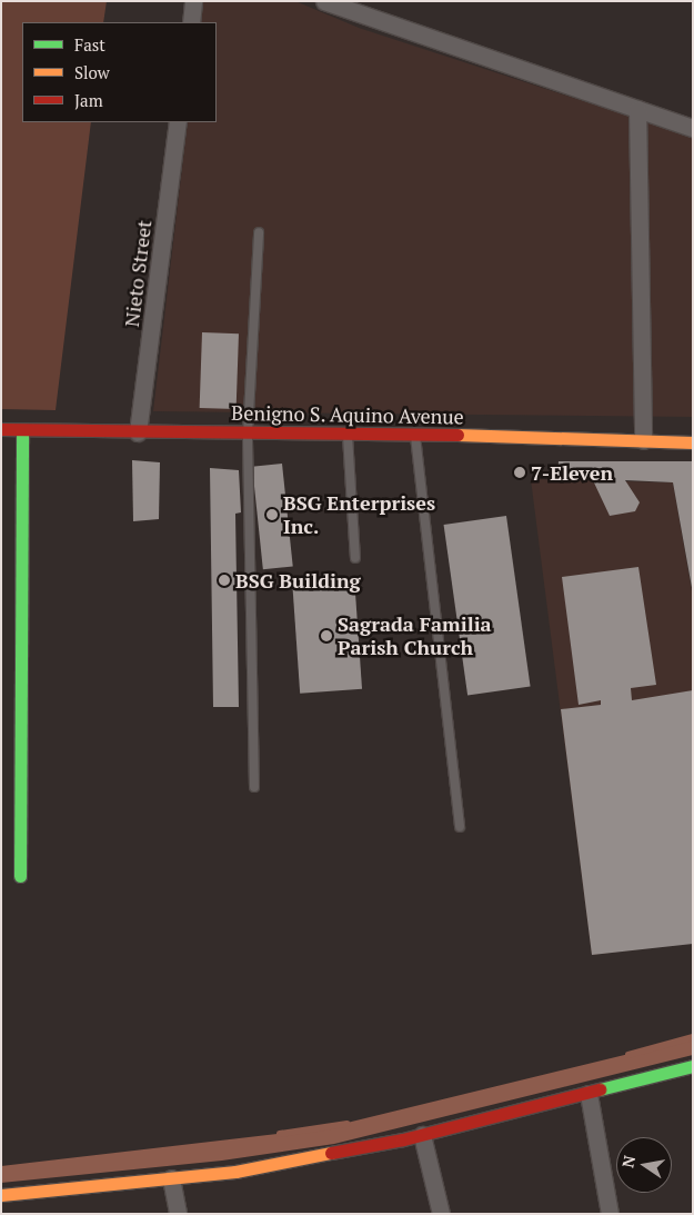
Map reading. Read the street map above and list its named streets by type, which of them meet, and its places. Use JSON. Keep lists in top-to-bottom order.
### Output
{
  "streets": {
    "street": ["Nieto Street", "Benigno S. Aquino Avenue"]
  },
  "crossings": [
    ["Nieto Street", "Benigno S. Aquino Avenue"]
  ],
  "places": [
    "7-Eleven",
    "BSG Enterprises Inc.",
    "BSG Building",
    "Sagrada Familia Parish Church"
  ],
  "legend": ["Fast", "Slow", "Jam"],
  "north": "left"
}
